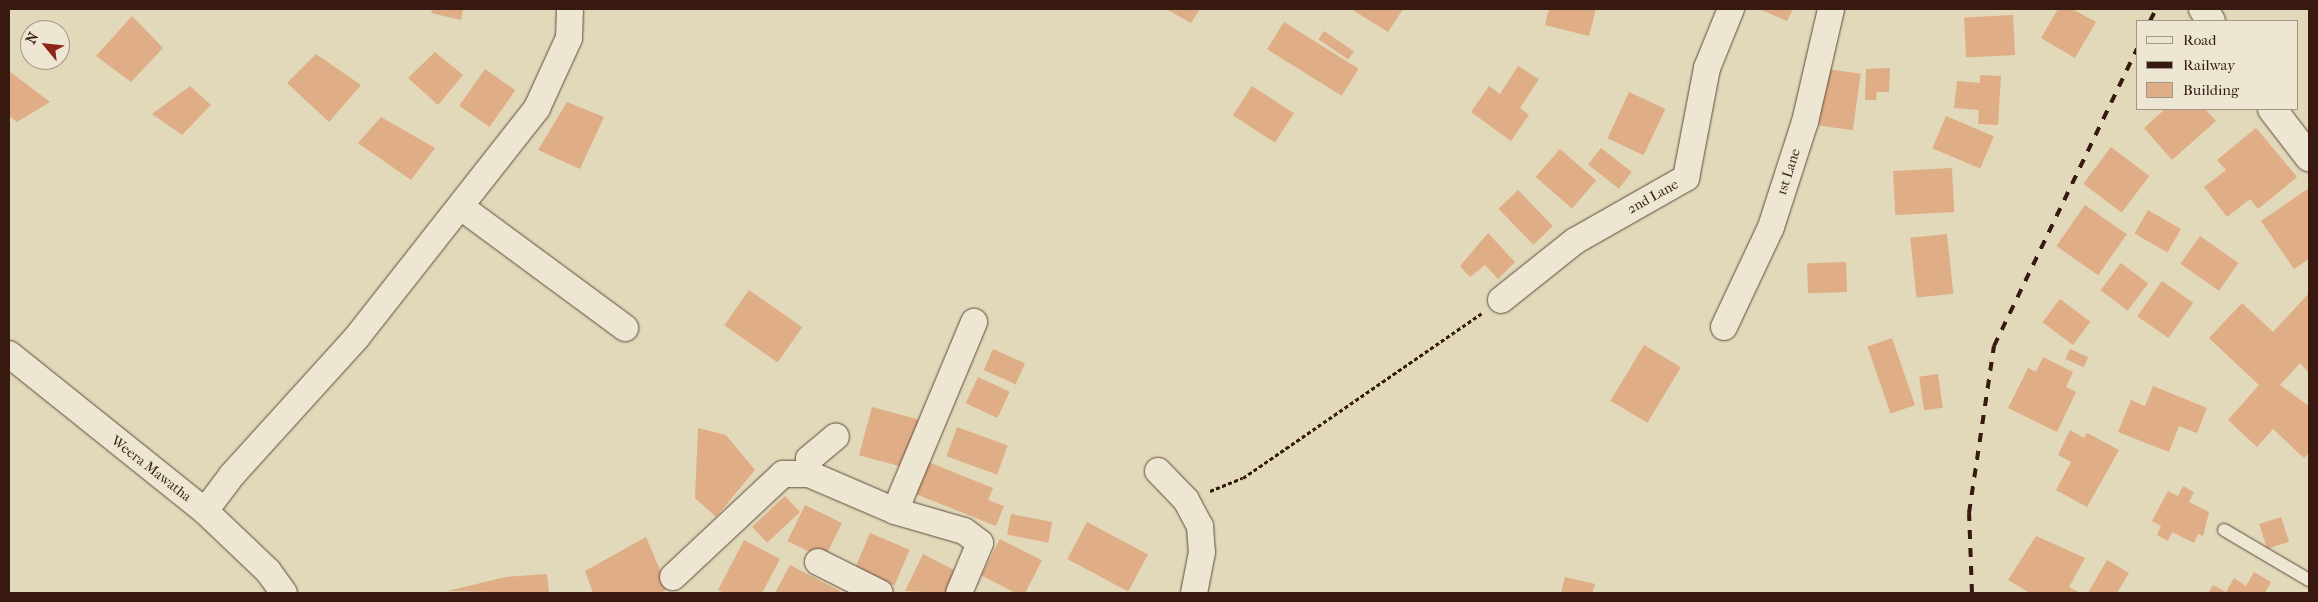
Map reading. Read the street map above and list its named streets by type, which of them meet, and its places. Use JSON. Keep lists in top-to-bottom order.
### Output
{
  "streets": {
    "street": ["1st Lane", "2nd Lane", "Weera Mawatha"]
  },
  "legend": ["Road", "Railway", "Building"],
  "north": "top left"
}
